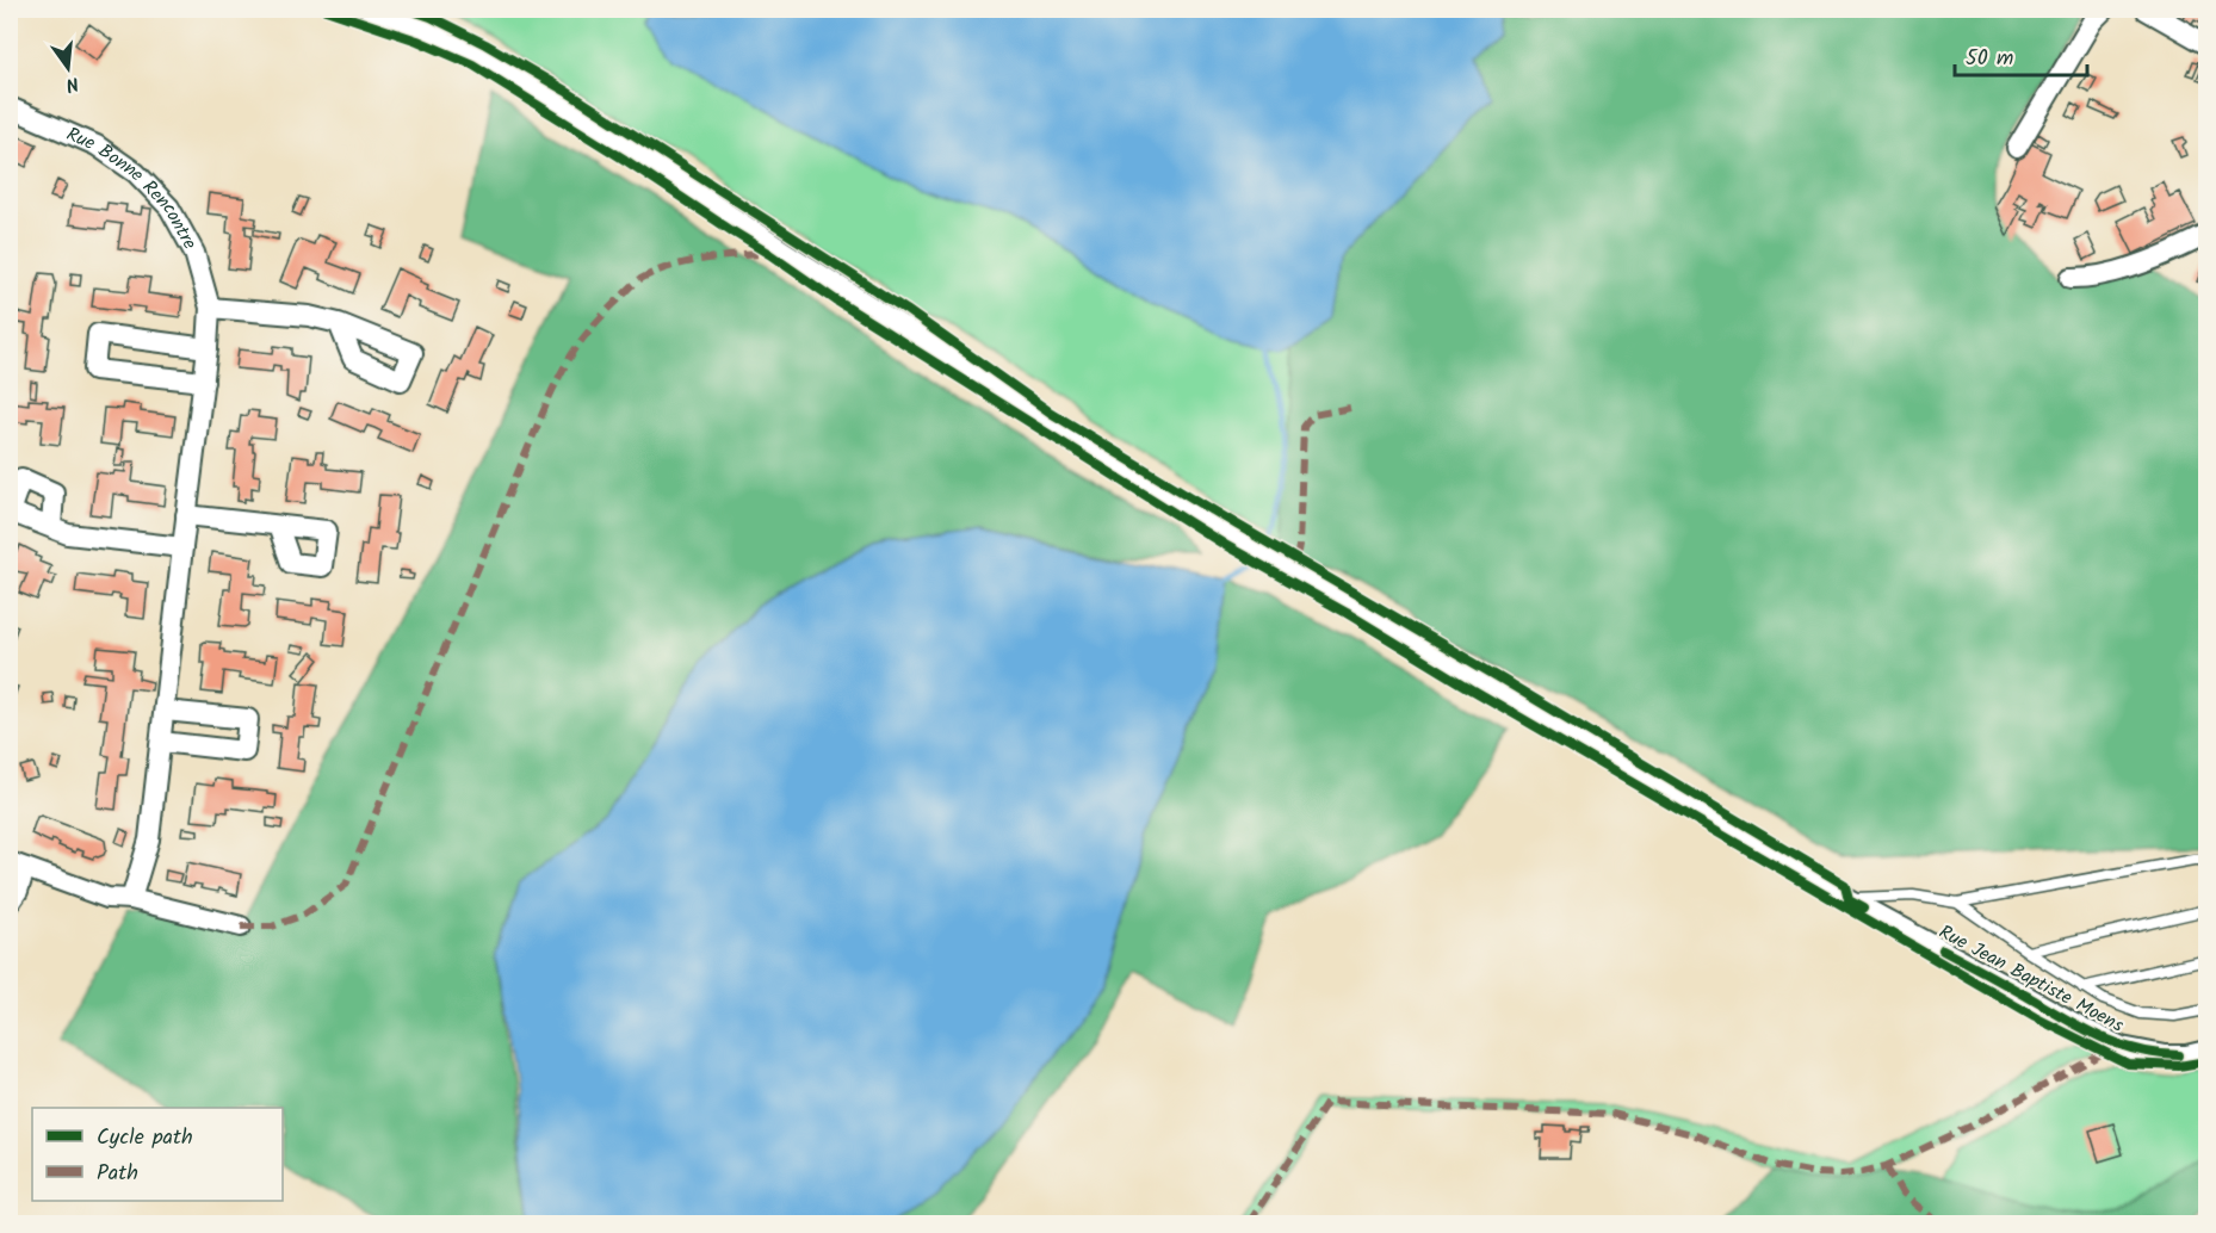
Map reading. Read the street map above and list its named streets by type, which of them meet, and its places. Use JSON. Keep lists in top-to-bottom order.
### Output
{
  "streets": {
    "street": ["Rue Bonne Rencontre", "Rue Jean Baptiste Moens"]
  },
  "legend": ["Cycle path", "Path"],
  "scale_bar": "50 m",
  "north": "bottom"
}
